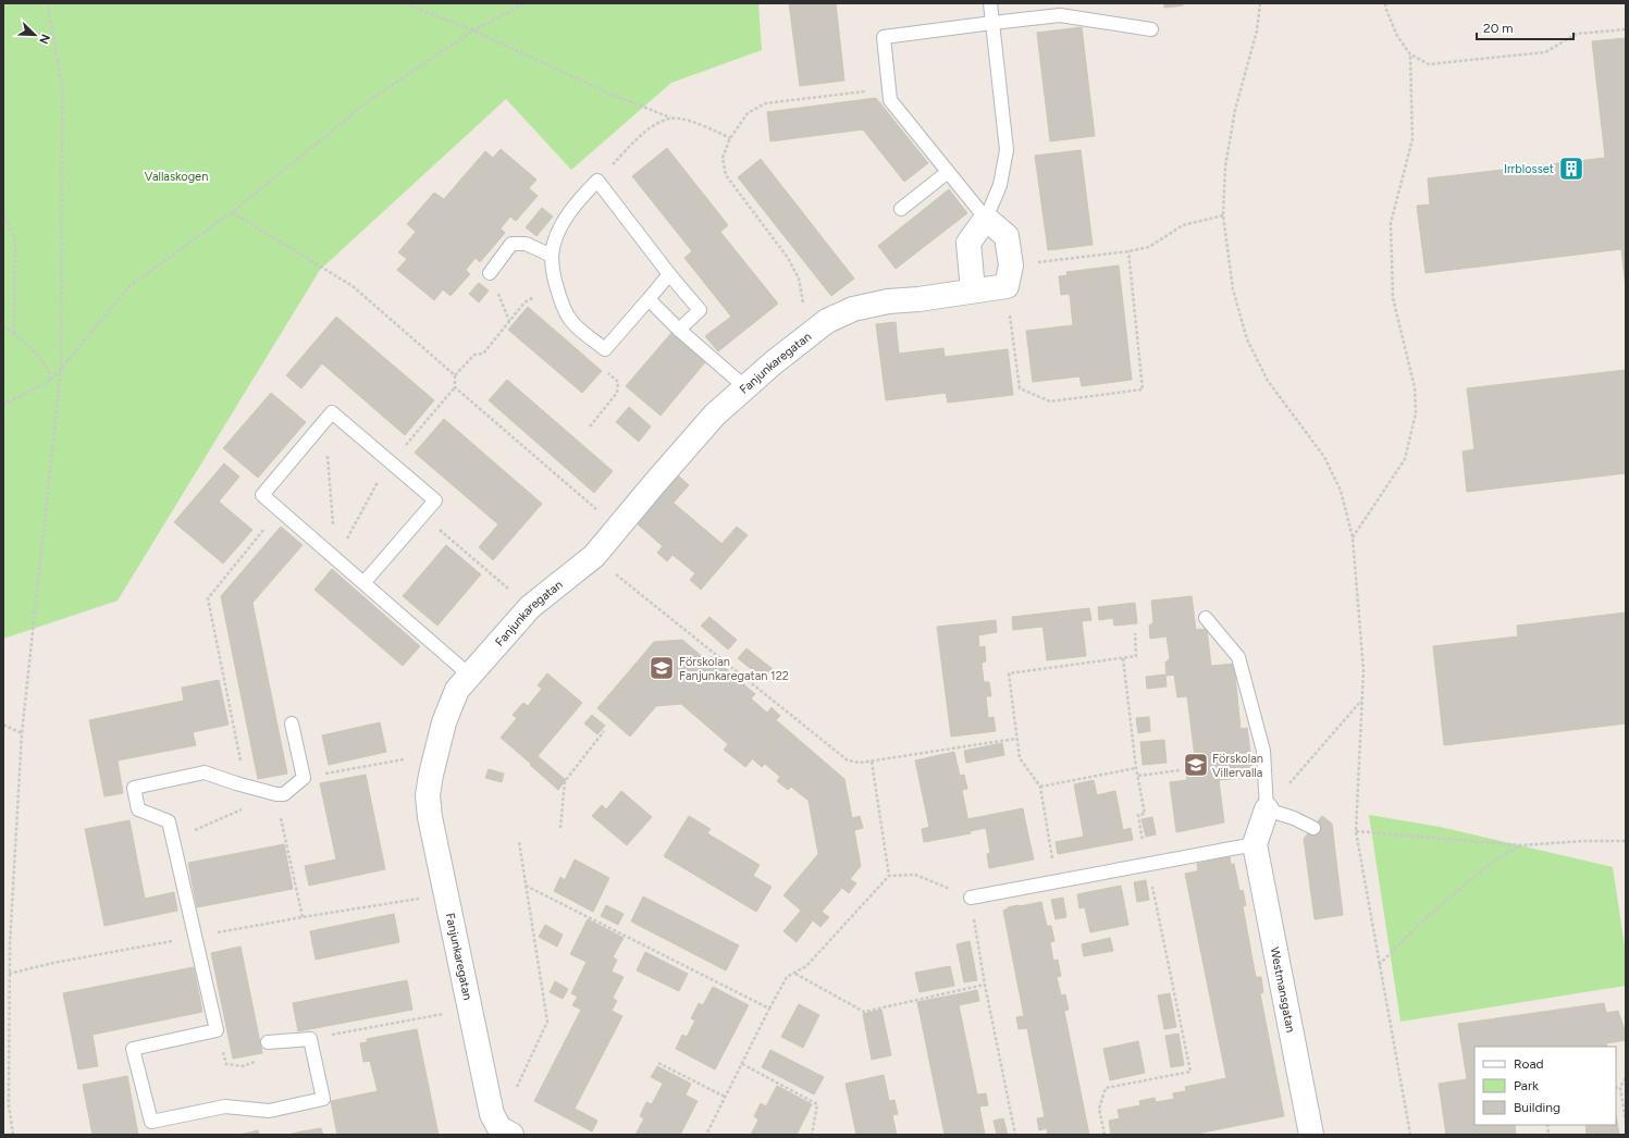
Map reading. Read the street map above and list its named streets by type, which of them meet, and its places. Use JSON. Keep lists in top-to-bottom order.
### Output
{
  "streets": {
    "street": ["Fanjunkaregatan", "Westmansgatan"]
  },
  "parks": ["Vallaskogen"],
  "places": {
    "building": ["Irrblosset"],
    "school or university": ["Förskolan Fanjunkaregatan 122", "Förskolan Villervalla"]
  },
  "legend": ["Road", "Park", "Building"],
  "scale_bar": "20 m",
  "north": "bottom right"
}
